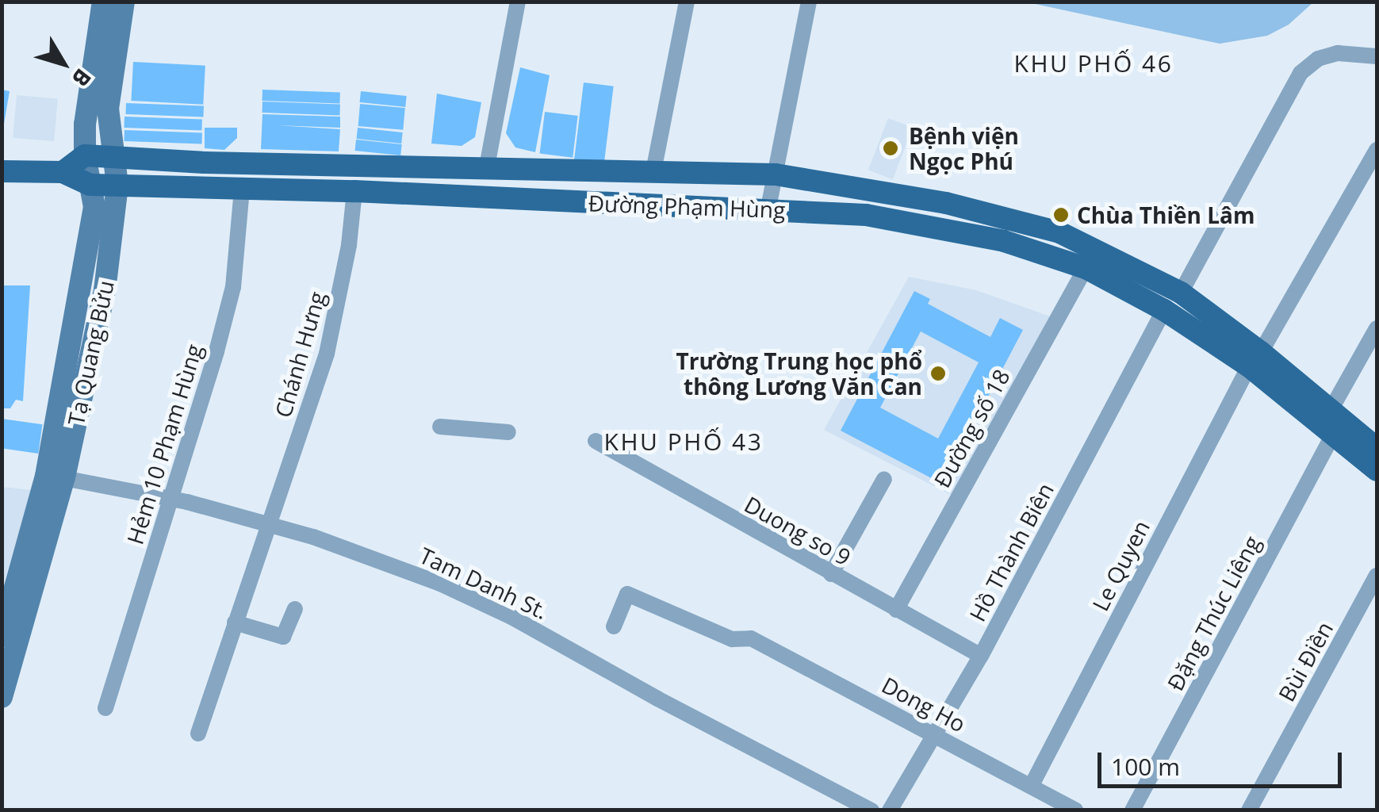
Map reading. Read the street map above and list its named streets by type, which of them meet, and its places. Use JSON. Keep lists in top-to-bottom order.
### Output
{
  "streets": {
    "main road": ["Đường Phạm Hùng", "Tạ Quang Bửu"],
    "street": [
      "Chánh Hưng",
      "Đường số 18",
      "Hẻm 10 Phạm Hùng",
      "Duong so 9",
      "Hồ Thành Biên",
      "Le Quyen",
      "Tam Danh St.",
      "Đặng Thúc Liêng",
      "Bùi Điền",
      "Dong Ho"
    ]
  },
  "crossings": [
    ["Đường Phạm Hùng", "Tạ Quang Bửu"],
    ["Đường Phạm Hùng", "Chánh Hưng"],
    ["Đường Phạm Hùng", "Đường số 18"],
    ["Đường Phạm Hùng", "Hẻm 10 Phạm Hùng"],
    ["Đường Phạm Hùng", "Hồ Thành Biên"],
    ["Đường Phạm Hùng", "Le Quyen"],
    ["Tạ Quang Bửu", "Tam Danh St."],
    ["Chánh Hưng", "Tam Danh St."],
    ["Đường số 18", "Duong so 9"],
    ["Hẻm 10 Phạm Hùng", "Tam Danh St."],
    ["Duong so 9", "Hồ Thành Biên"],
    ["Hồ Thành Biên", "Dong Ho"],
    ["Le Quyen", "Dong Ho"]
  ],
  "districts": ["KHU PHỐ 46", "KHU PHỐ 43"],
  "places": ["Bệnh viện Ngọc Phú", "Chùa Thiền Lâm", "Trường Trung học phổ thông Lương Văn Can"],
  "scale_bar": "100 m",
  "north": "bottom right"
}
